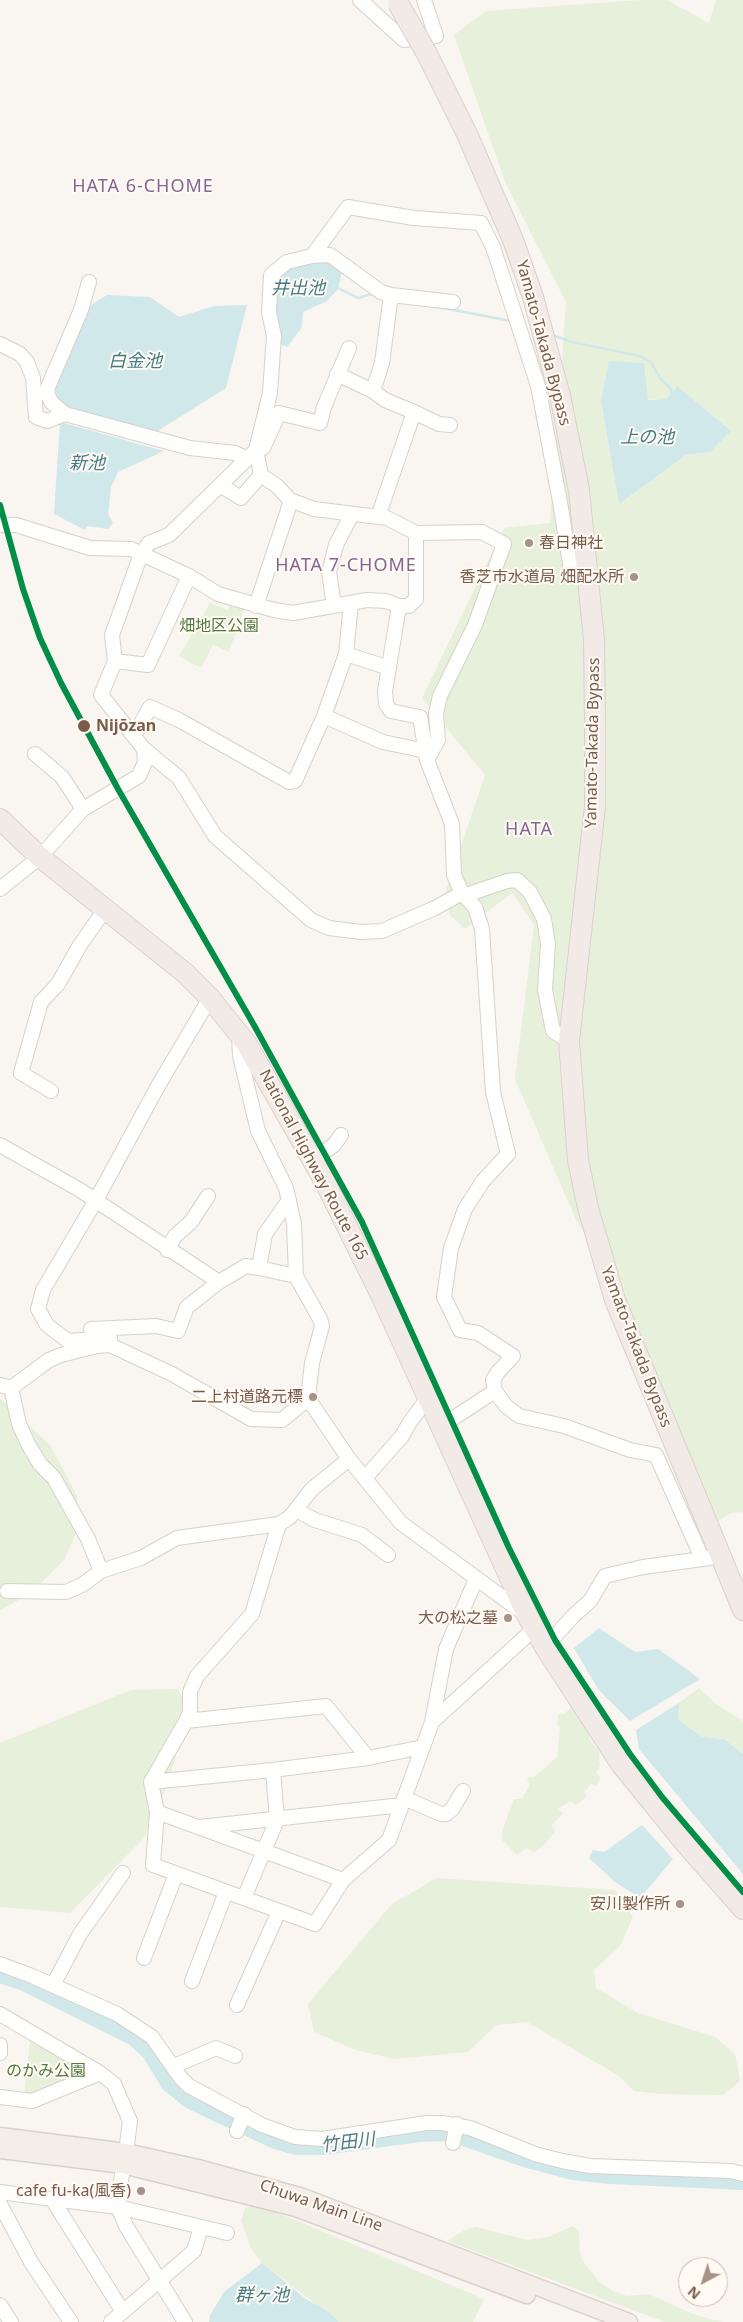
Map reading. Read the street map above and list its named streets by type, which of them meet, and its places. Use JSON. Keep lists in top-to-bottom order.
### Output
{
  "streets": {
    "highway": ["Yamato-Takada Bypass", "National Highway Route 165"],
    "main road": ["Chuwa Main Line"]
  },
  "districts": ["HATA 6-CHOME", "HATA 7-CHOME", "HATA"],
  "water": [
    "井出池",
    "白金池",
    "上の池",
    "新池",
    "竹田川",
    "群ヶ池"
  ],
  "parks": ["畑地区公園", "のかみ公園"],
  "places": [
    "春日神社",
    "香芝市水道局 畑配水所",
    "Nijōzan",
    "二上村道路元標",
    "大の松之墓",
    "安川製作所",
    "cafe fu-ka(風香)"
  ],
  "north": "bottom left"
}
